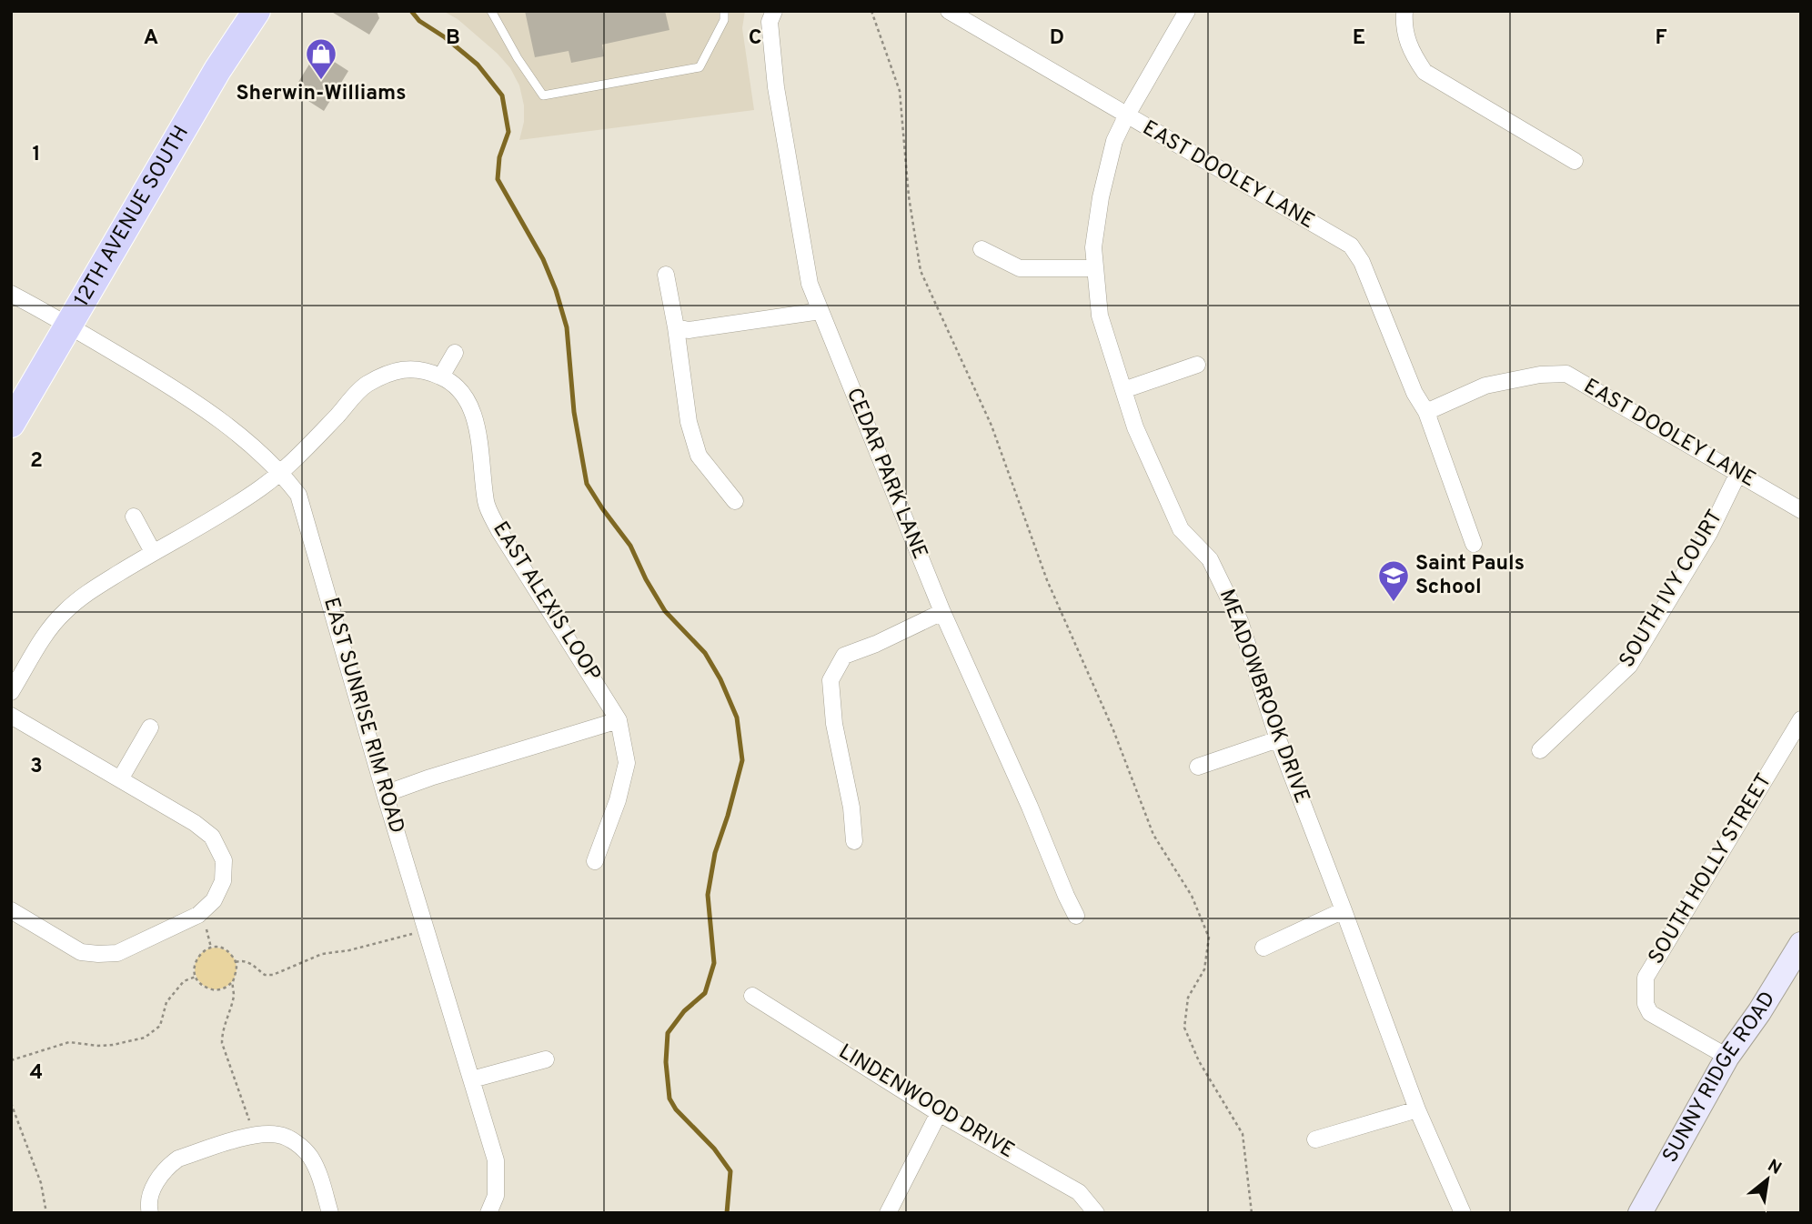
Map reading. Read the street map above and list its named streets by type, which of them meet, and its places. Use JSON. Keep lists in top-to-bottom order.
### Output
{
  "streets": {
    "main road": ["12TH AVENUE SOUTH"],
    "street": [
      "EAST DOOLEY LANE",
      "CEDAR PARK LANE",
      "SOUTH IVY COURT",
      "EAST ALEXIS LOOP",
      "MEADOWBROOK DRIVE",
      "EAST SUNRISE RIM ROAD",
      "SOUTH HOLLY STREET",
      "SUNNY RIDGE ROAD",
      "LINDENWOOD DRIVE"
    ]
  },
  "crossings": [
    ["EAST DOOLEY LANE", "SOUTH IVY COURT"],
    ["EAST DOOLEY LANE", "MEADOWBROOK DRIVE"],
    ["12TH AVENUE SOUTH", "EAST SUNRISE RIM ROAD"],
    ["EAST ALEXIS LOOP", "EAST SUNRISE RIM ROAD"],
    ["SOUTH HOLLY STREET", "SUNNY RIDGE ROAD"]
  ],
  "places": {
    "shop": ["Sherwin-Williams"],
    "school or university": ["Saint Pauls School"]
  },
  "north": "top right",
  "grid": {
    "columns": [
      "A",
      "B",
      "C",
      "D",
      "E",
      "F"
    ],
    "rows": [
      "1",
      "2",
      "3",
      "4"
    ]
  }
}
